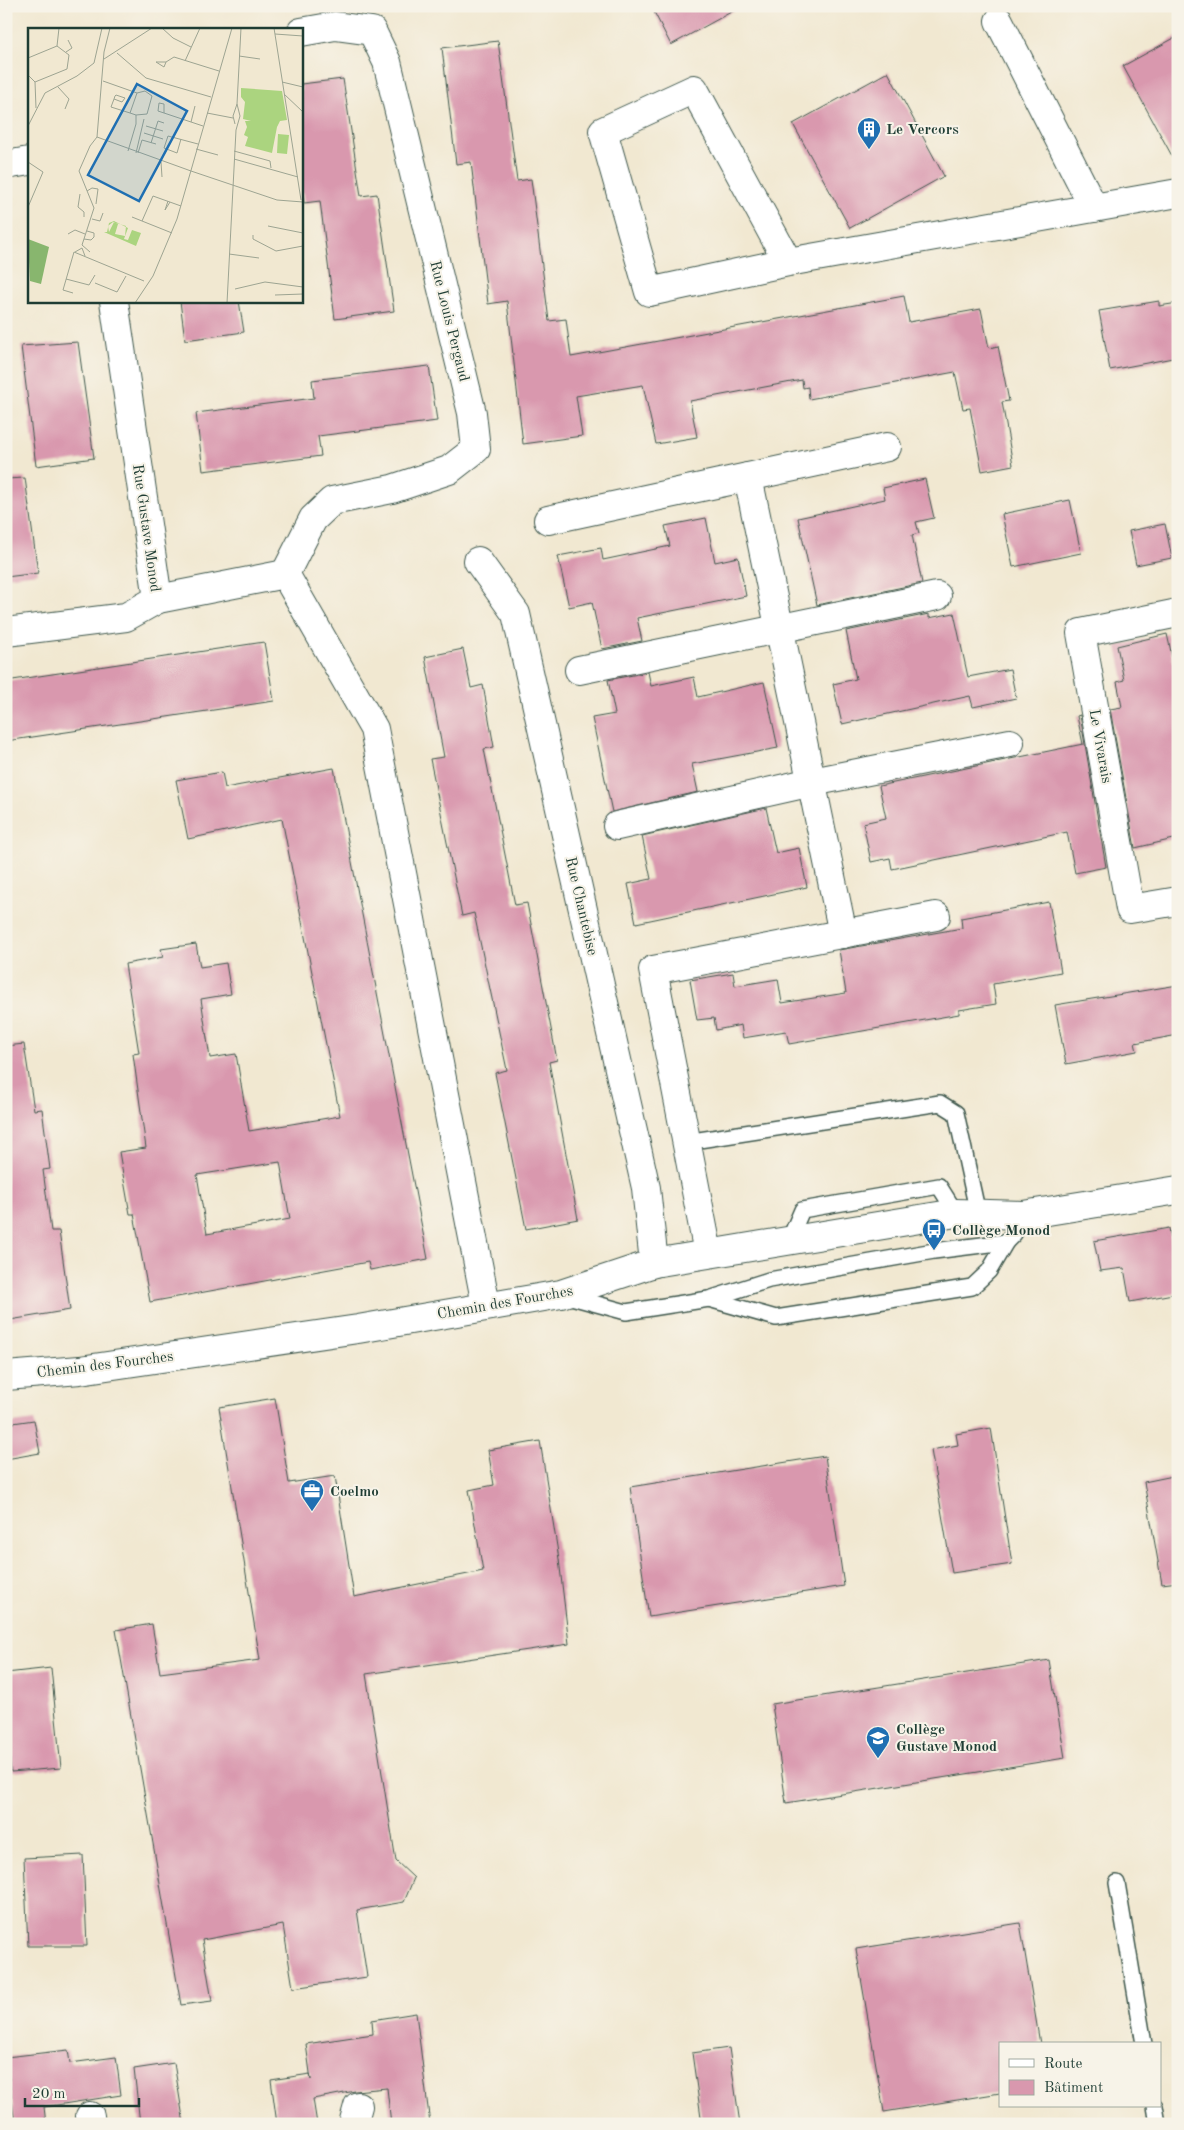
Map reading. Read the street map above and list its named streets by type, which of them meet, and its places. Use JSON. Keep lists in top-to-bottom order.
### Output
{
  "streets": {
    "street": [
      "Rue Louis Pergaud",
      "Rue Gustave Monod",
      "Le Vivarais",
      "Rue Chantebise",
      "Chemin des Fourches"
    ]
  },
  "crossings": [
    ["Rue Chantebise", "Chemin des Fourches"]
  ],
  "places": {
    "building": ["Le Vercors"],
    "bus stop": ["Collège Monod"],
    "office": ["Coelmo"],
    "school or university": ["Collège Gustave Monod"]
  },
  "legend": ["Route", "Bâtiment"],
  "scale_bar": "20 m"
}
